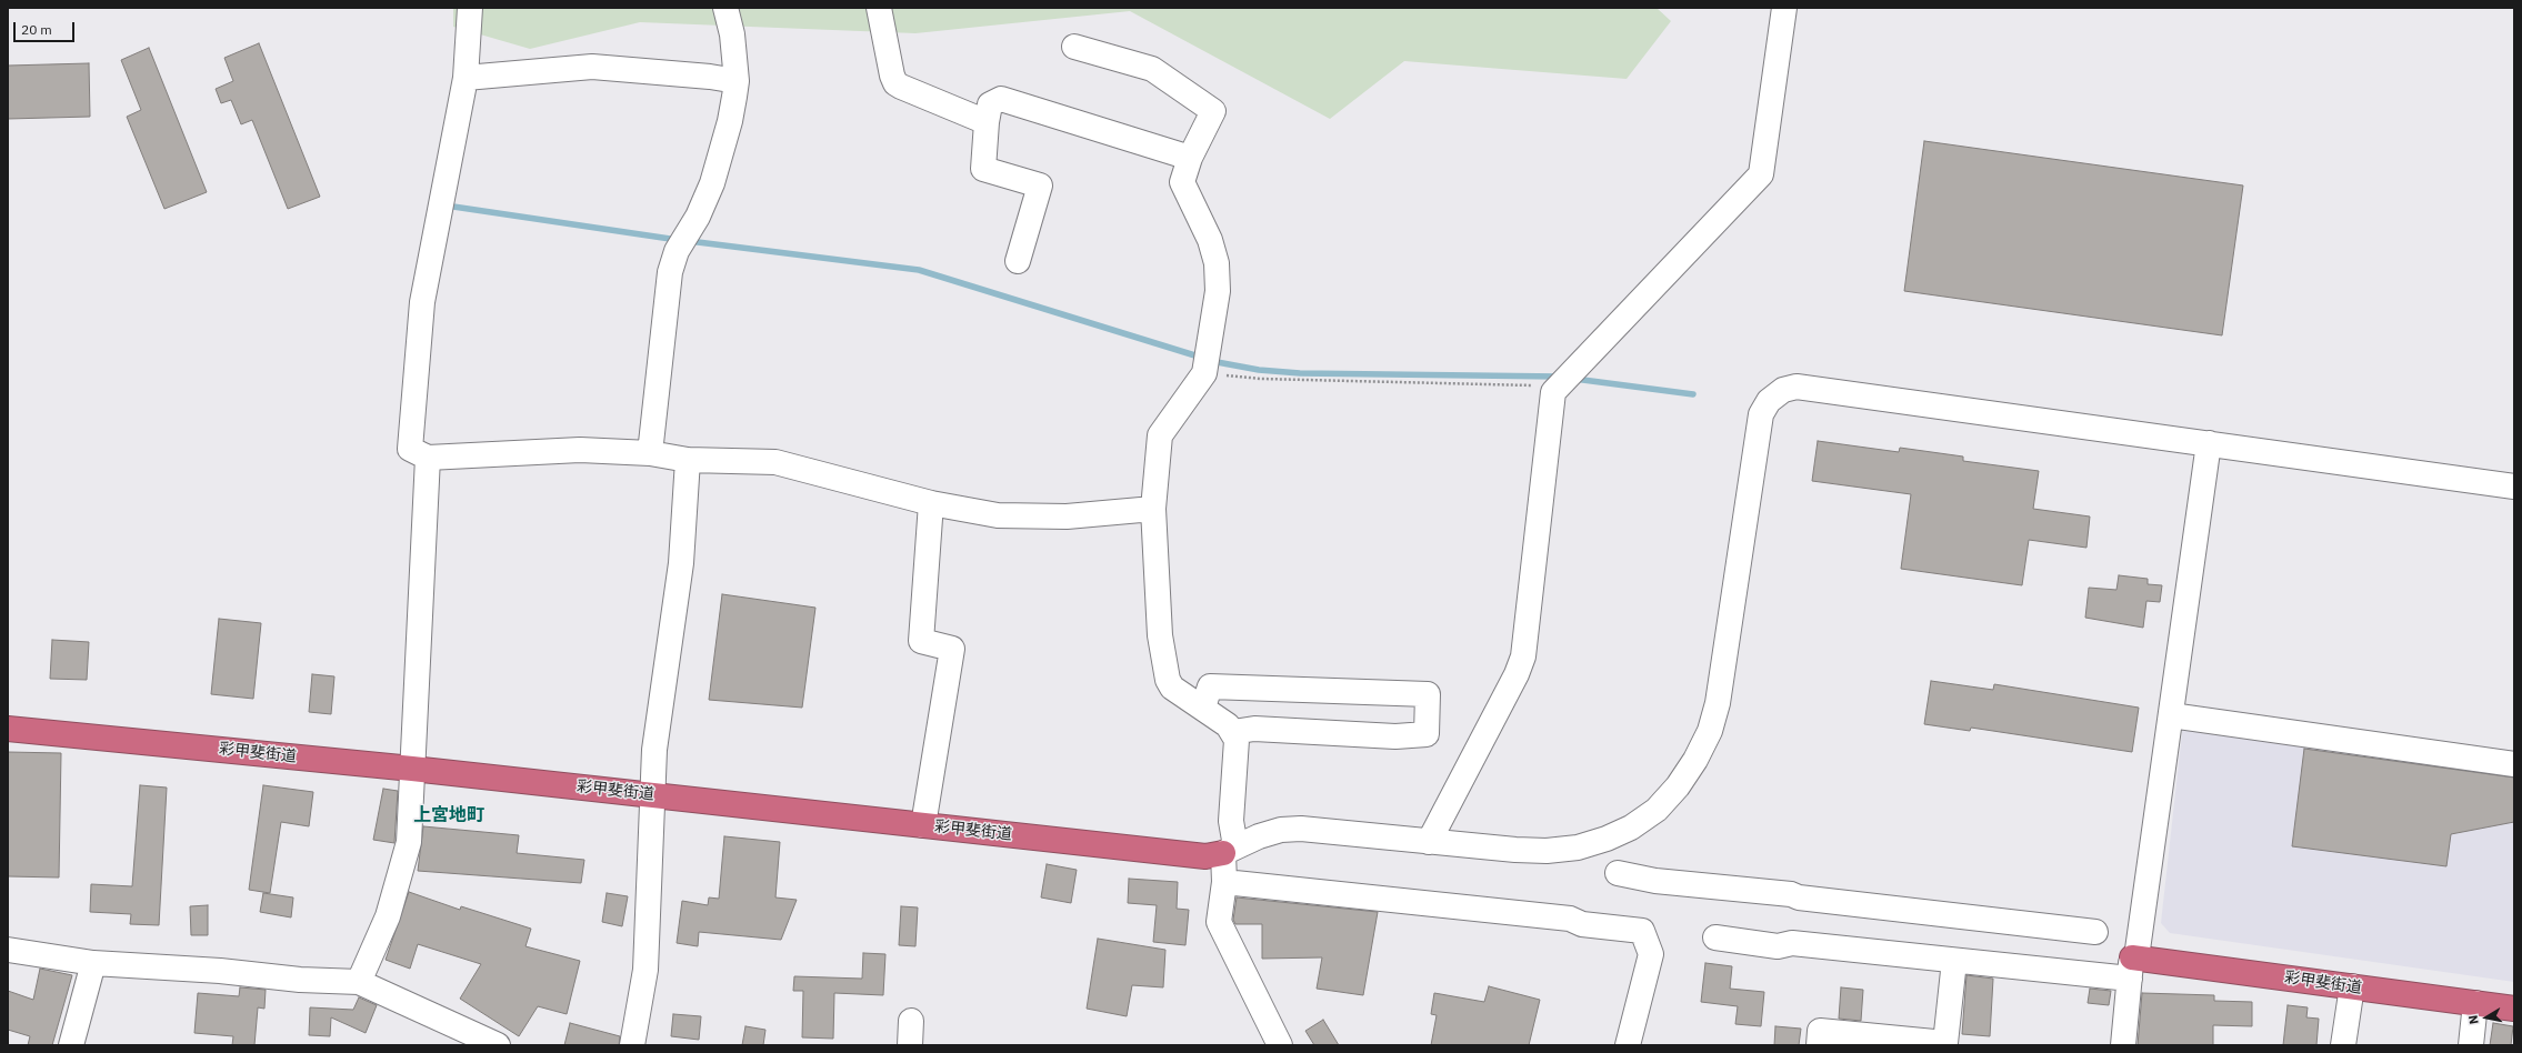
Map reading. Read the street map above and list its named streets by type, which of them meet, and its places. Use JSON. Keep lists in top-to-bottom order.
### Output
{
  "streets": {
    "highway": ["彩甲斐街道"]
  },
  "districts": ["上宮地町"],
  "scale_bar": "20 m",
  "north": "left"
}
